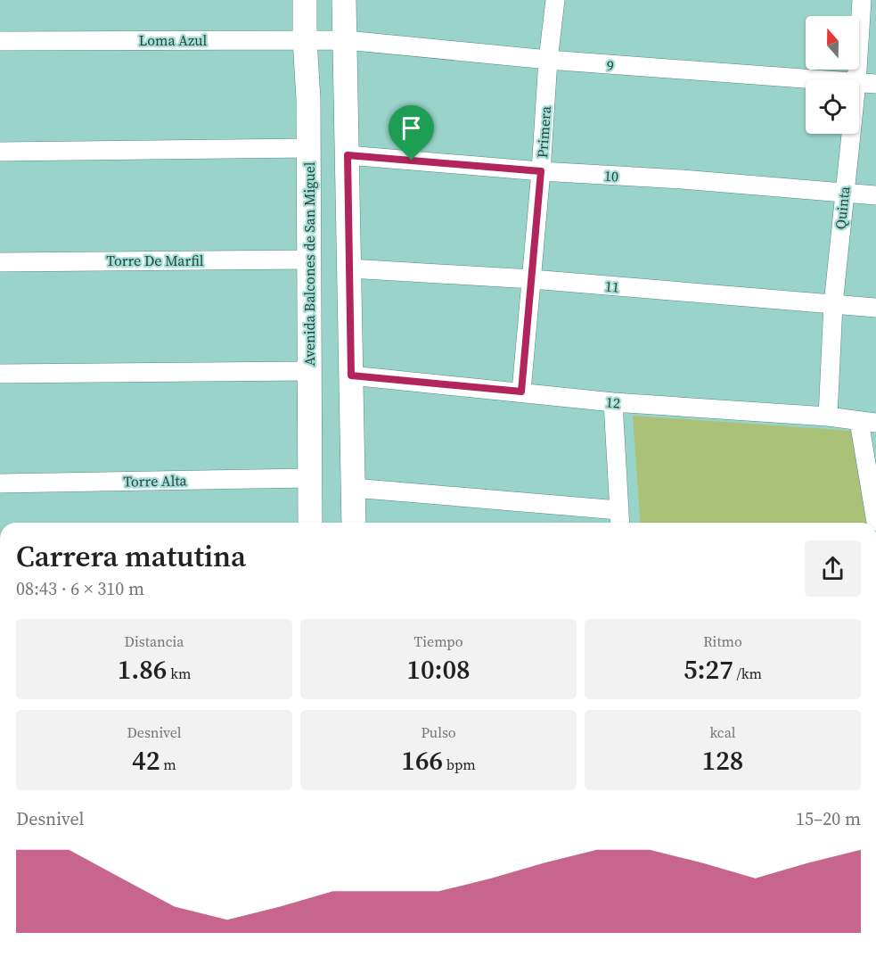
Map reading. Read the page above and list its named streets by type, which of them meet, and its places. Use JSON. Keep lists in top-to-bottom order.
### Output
{
  "streets": {
    "street": [
      "Loma Azul",
      "9",
      "Primera",
      "10",
      "Quinta",
      "Torre De Marfil",
      "Avenida Balcones de San Miguel",
      "11",
      "12",
      "Torre Alta"
    ]
  },
  "crossings": [
    ["Loma Azul", "9"],
    ["Loma Azul", "Avenida Balcones de San Miguel"],
    ["9", "Primera"],
    ["Primera", "10"],
    ["Primera", "11"],
    ["Primera", "12"],
    ["10", "Quinta"],
    ["Quinta", "11"],
    ["Quinta", "12"],
    ["Torre De Marfil", "Avenida Balcones de San Miguel"],
    ["Avenida Balcones de San Miguel", "Torre Alta"]
  ],
  "north": "top",
  "page": {
    "heading": ["Carrera matutina", "08:43 · 6 × 310 m"],
    "stats": [
      ["Distancia", "1.86 km"],
      ["Tiempo", "10:08"],
      ["Ritmo", "5:27 /km"],
      ["Desnivel", "42 m"],
      ["Pulso", "166 bpm"],
      ["kcal", "128"]
    ],
    "chart": ["Desnivel", "15–20 m"]
  }
}
